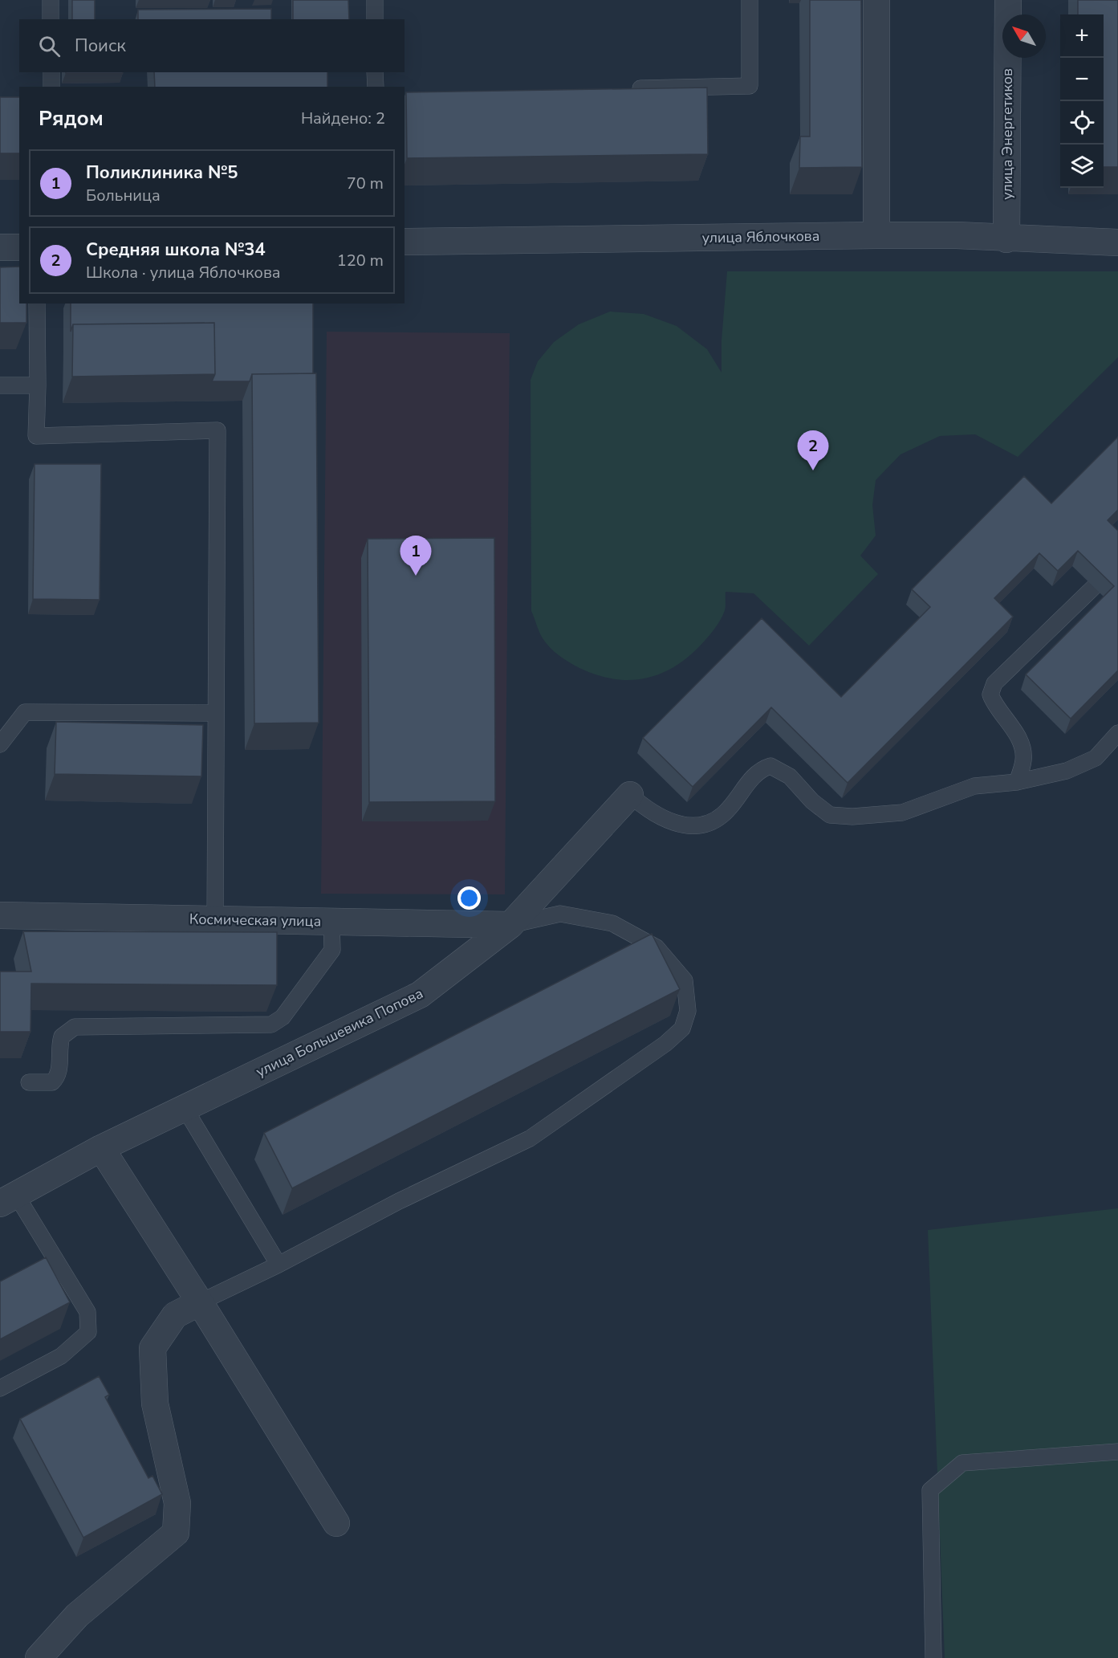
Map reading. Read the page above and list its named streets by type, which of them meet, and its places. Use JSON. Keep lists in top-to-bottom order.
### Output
{
  "streets": {
    "street": [
      "улица Энергетиков",
      "улица Яблочкова",
      "Космическая улица",
      "улица Большевика Попова"
    ]
  },
  "crossings": [
    ["улица Энергетиков", "улица Яблочкова"],
    ["Космическая улица", "улица Большевика Попова"]
  ],
  "north": "top left",
  "page": {
    "map_buttons": ["+", "−"],
    "search": "Поиск",
    "heading": ["Рядом", "Найдено: 2"],
    "list": [
      {
        "mark": "1",
        "name": "Поликлиника №5",
        "note": "Больница",
        "value": "70 m"
      },
      {
        "mark": "2",
        "name": "Средняя школа №34",
        "note": "Школа · улица Яблочкова",
        "value": "120 m"
      }
    ],
    "pins": ["2", "1"]
  }
}
